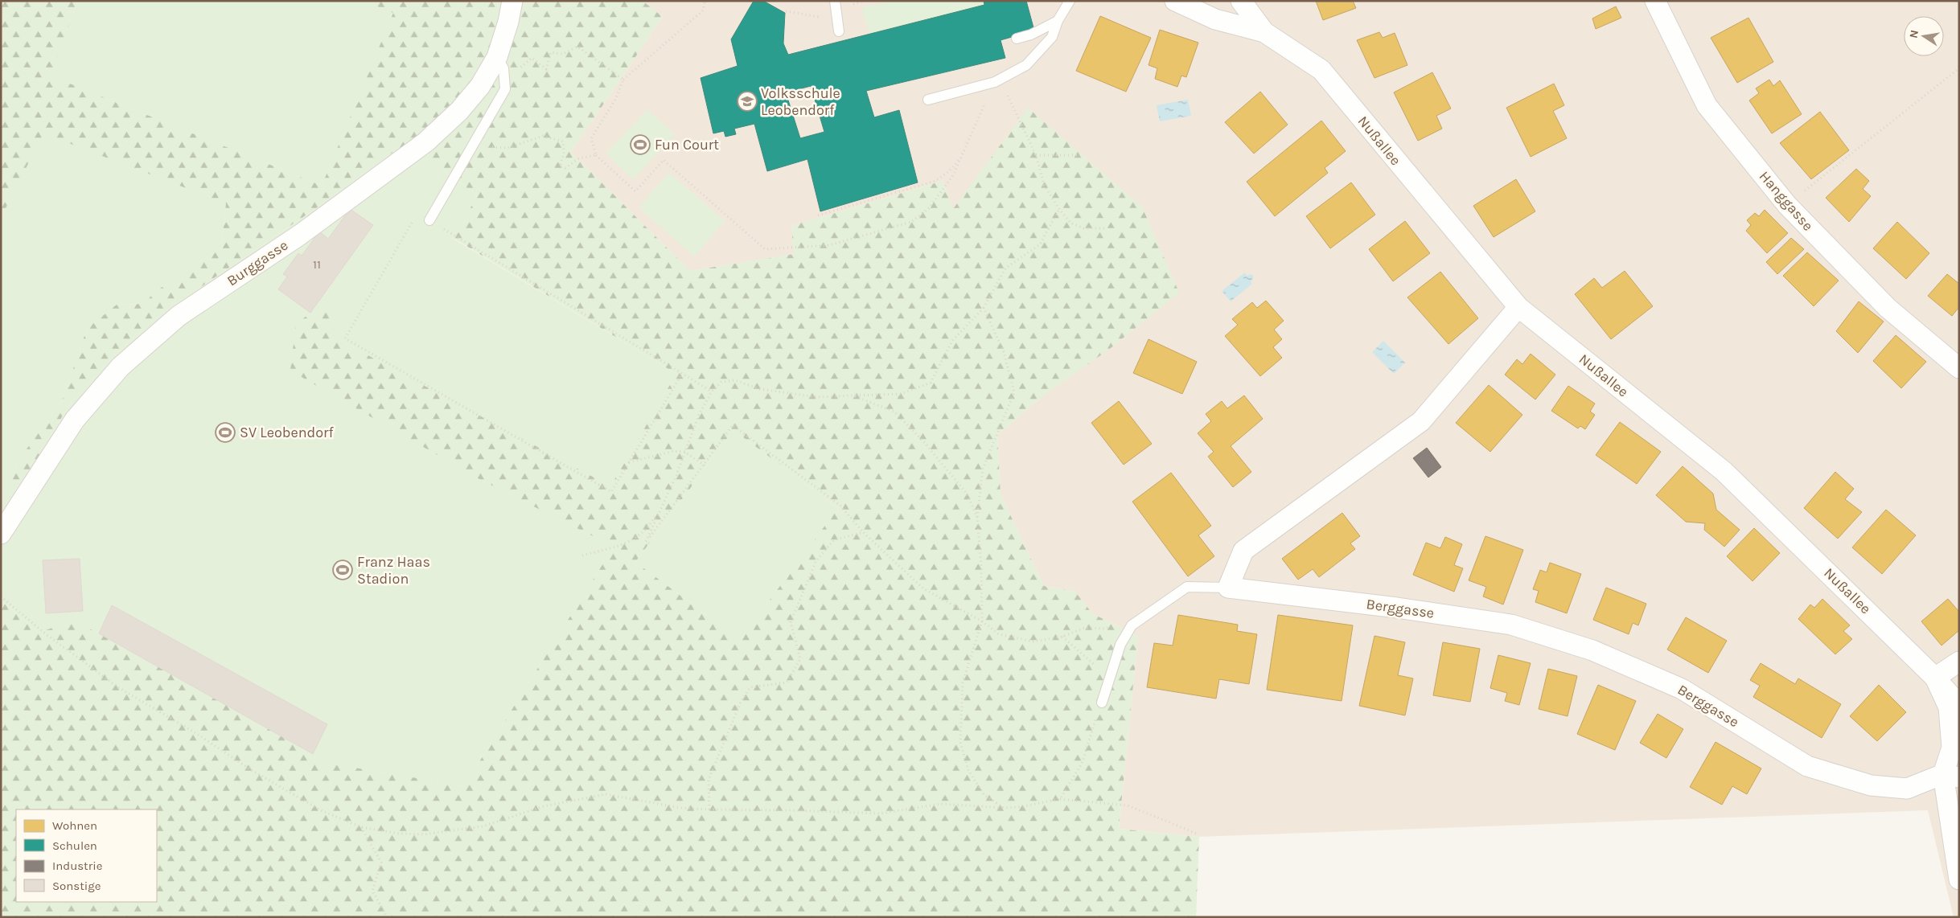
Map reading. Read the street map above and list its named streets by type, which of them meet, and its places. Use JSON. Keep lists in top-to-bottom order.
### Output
{
  "streets": {
    "street": [
      "Nußallee",
      "Hanggasse",
      "Burggasse",
      "Berggasse"
    ]
  },
  "places": {
    "school or university": ["Volksschule Leobendorf"],
    "sports": ["Fun Court", "SV Leobendorf", "Franz Haas Stadion"]
  },
  "house_numbers": ["11"],
  "legend": [
    "Wohnen",
    "Schulen",
    "Industrie",
    "Sonstige"
  ],
  "north": "left"
}
